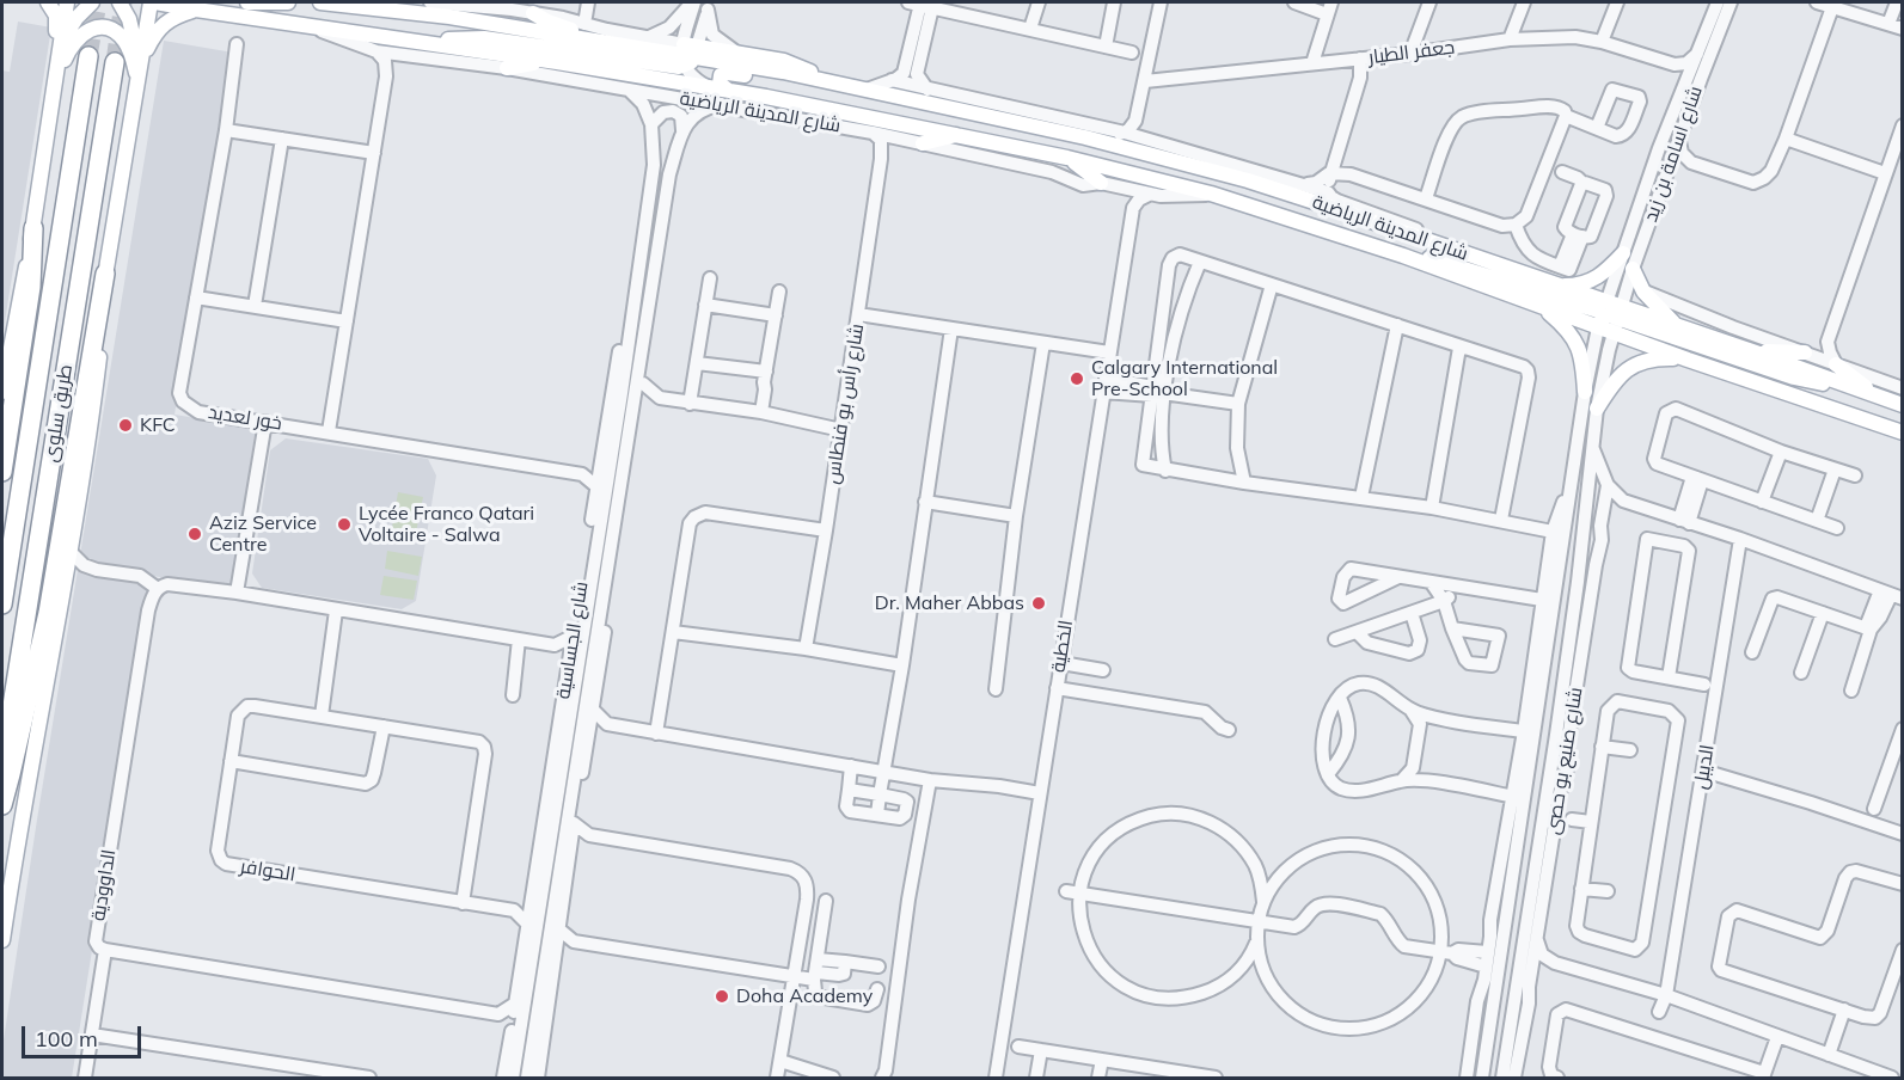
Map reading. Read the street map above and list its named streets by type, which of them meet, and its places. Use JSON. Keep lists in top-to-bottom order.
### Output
{
  "streets": {
    "highway": ["طريق سلوى"],
    "main road": ["شارع المدينة الرياضية"],
    "street": [
      "جعفر الطيار",
      "شارع اسامة بن زيد",
      "شارع رأس بو فنطاس",
      "خور لعديد",
      "شارع الجساسية",
      "الخطية",
      "شارع صنيع بو حصى",
      "الديبل",
      "الحوافر",
      "الداوودية"
    ]
  },
  "crossings": [
    ["شارع المدينة الرياضية", "شارع اسامة بن زيد"],
    ["شارع المدينة الرياضية", "شارع رأس بو فنطاس"],
    ["شارع المدينة الرياضية", "طريق سلوى"],
    ["شارع المدينة الرياضية", "الخطية"],
    ["شارع المدينة الرياضية", "شارع صنيع بو حصى"],
    ["شارع اسامة بن زيد", "شارع صنيع بو حصى"]
  ],
  "places": [
    "Calgary International Pre-School",
    "KFC",
    "Lycée Franco Qatari Voltaire - Salwa",
    "Aziz Service Centre",
    "Dr. Maher Abbas",
    "Doha Academy"
  ],
  "scale_bar": "100 m"
}
